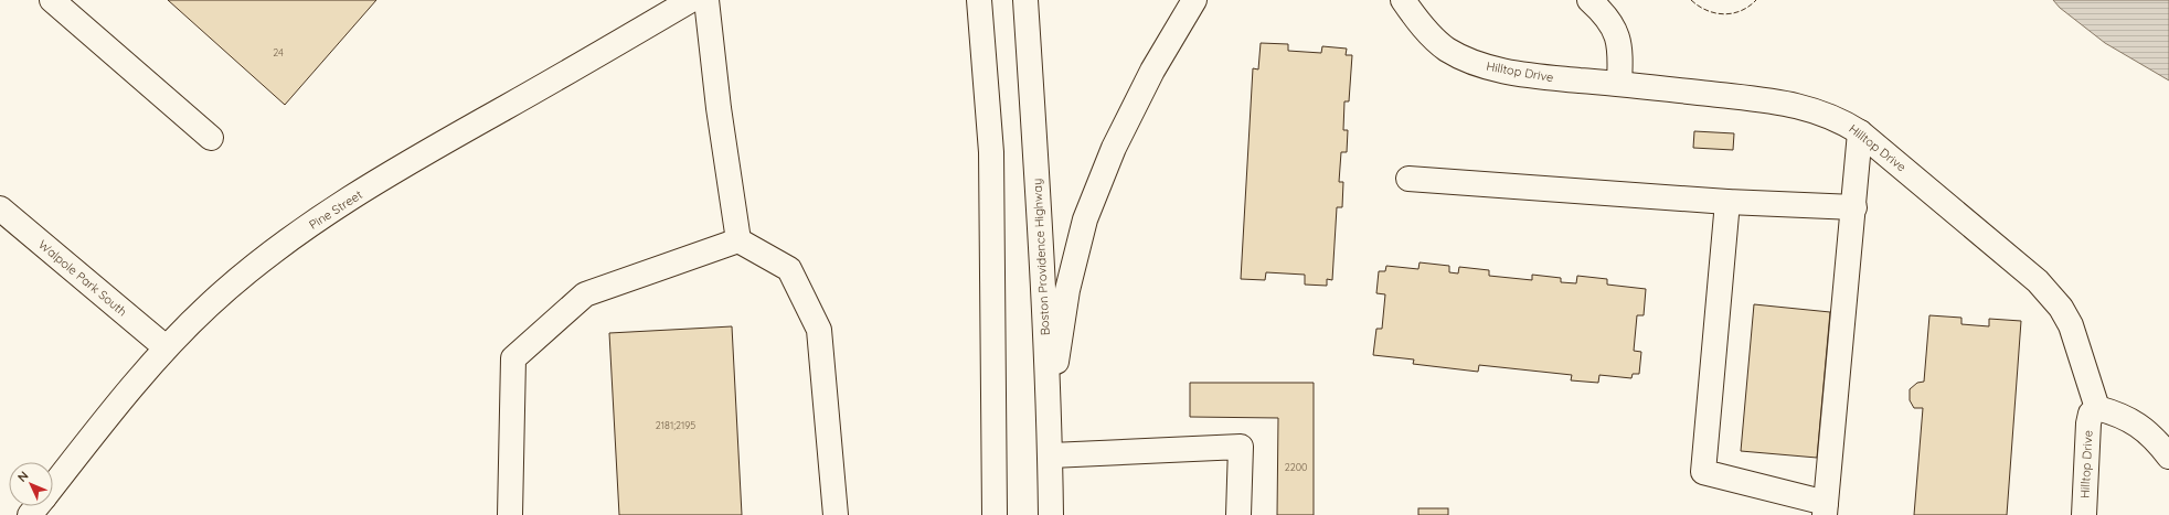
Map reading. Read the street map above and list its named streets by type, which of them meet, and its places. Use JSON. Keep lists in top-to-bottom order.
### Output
{
  "streets": {
    "street": [
      "Hilltop Drive",
      "Pine Street",
      "Boston Providence Highway",
      "Walpole Park South"
    ]
  },
  "crossings": [
    ["Pine Street", "Walpole Park South"]
  ],
  "house_numbers": ["24", "2181;2195", "2200"],
  "north": "top left"
}
